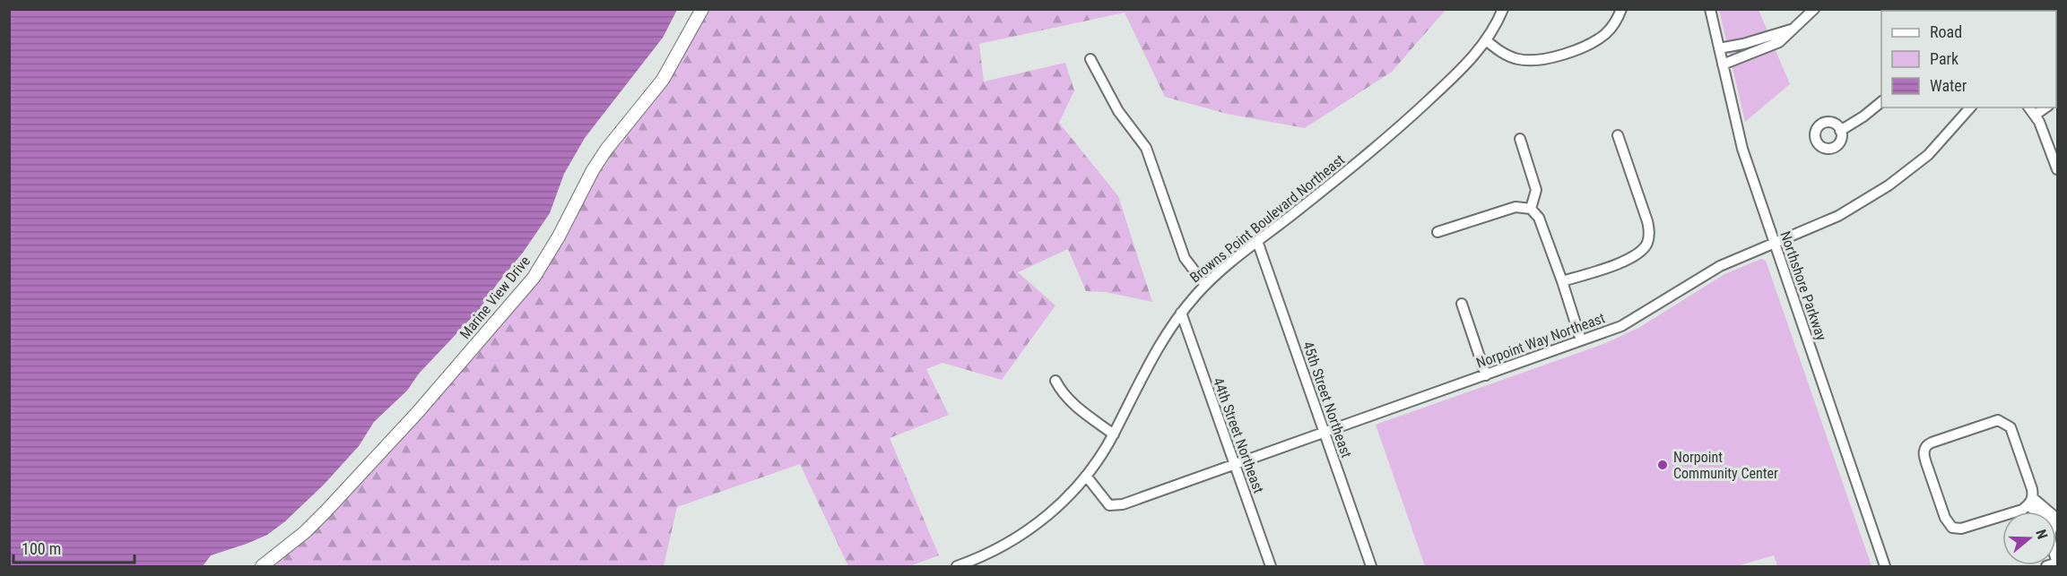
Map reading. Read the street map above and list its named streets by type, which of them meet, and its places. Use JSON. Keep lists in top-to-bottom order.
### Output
{
  "streets": {
    "main road": ["Marine View Drive"],
    "street": [
      "Browns Point Boulevard Northeast",
      "Northshore Parkway",
      "Norpoint Way Northeast",
      "45th Street Northeast",
      "44th Street Northeast"
    ]
  },
  "crossings": [
    ["Browns Point Boulevard Northeast", "Norpoint Way Northeast"],
    ["Browns Point Boulevard Northeast", "45th Street Northeast"],
    ["Browns Point Boulevard Northeast", "44th Street Northeast"],
    ["Northshore Parkway", "Norpoint Way Northeast"],
    ["Norpoint Way Northeast", "45th Street Northeast"],
    ["Norpoint Way Northeast", "44th Street Northeast"]
  ],
  "places": ["Norpoint Community Center"],
  "legend": ["Road", "Park", "Water"],
  "scale_bar": "100 m",
  "north": "right"
}
